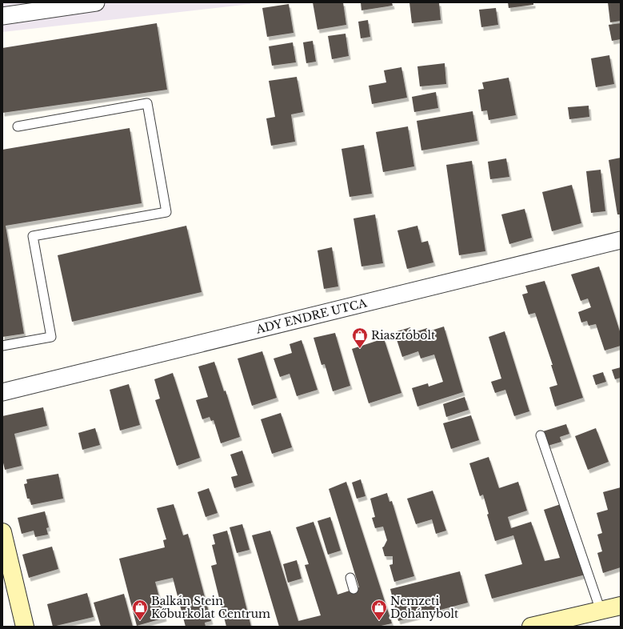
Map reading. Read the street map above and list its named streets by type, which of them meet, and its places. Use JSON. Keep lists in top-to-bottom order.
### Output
{
  "streets": {
    "street": ["ADY ENDRE UTCA"]
  },
  "places": {
    "shop": ["Riasztóbolt", "Balkán Stein Kőburkolat Centrum", "Nemzeti Dohánybolt"]
  }
}
